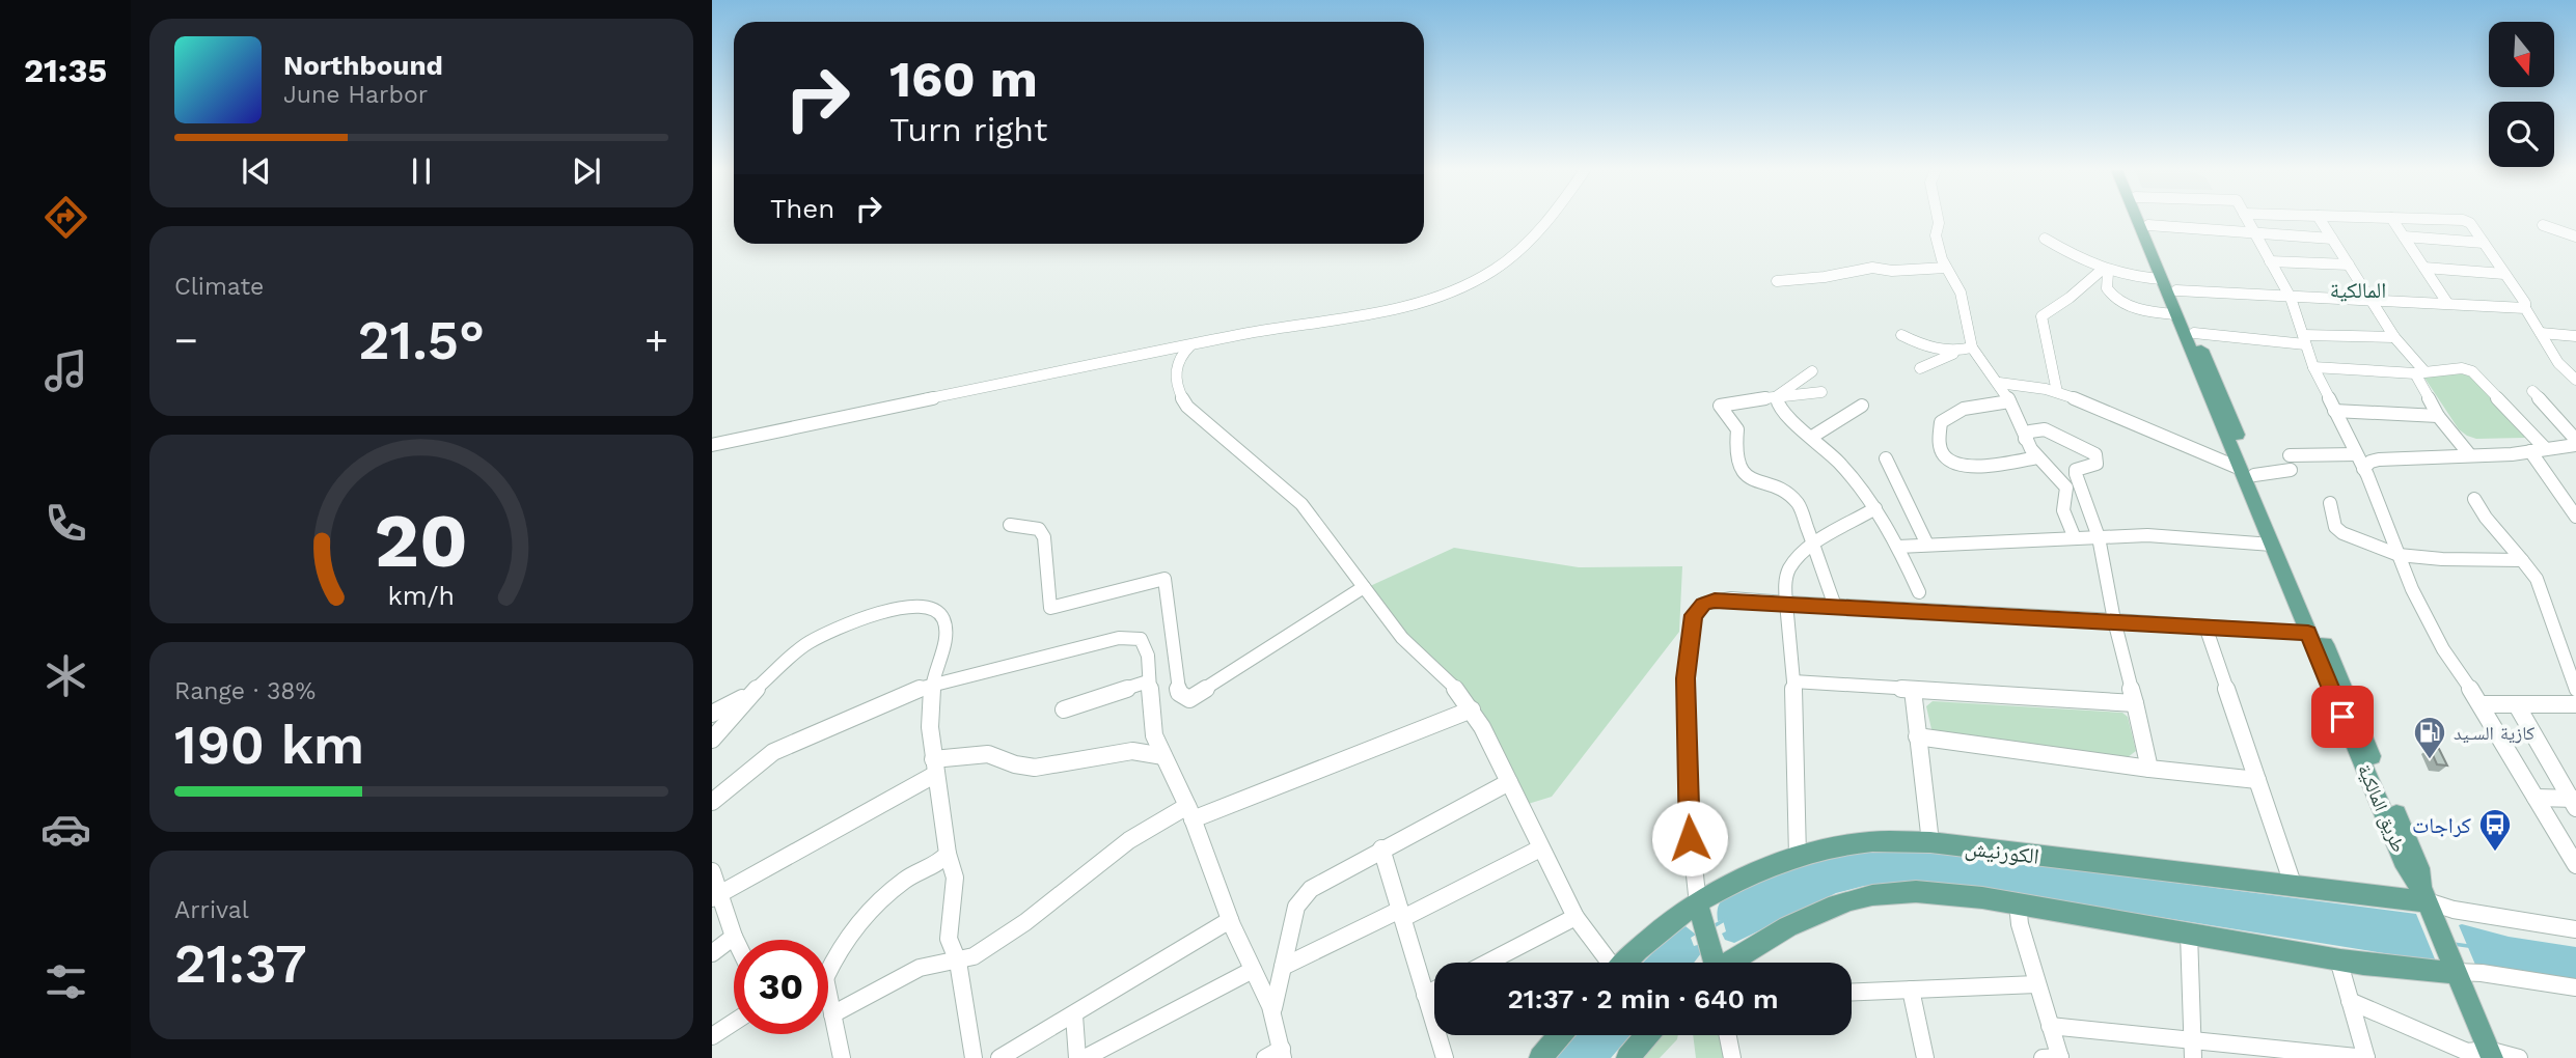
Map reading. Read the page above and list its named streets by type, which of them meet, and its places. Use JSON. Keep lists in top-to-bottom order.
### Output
{
  "streets": {
    "main road": ["طريق المالكية", "الكورنيش"]
  },
  "crossings": [
    ["طريق المالكية", "الكورنيش"]
  ],
  "districts": ["المالكية"],
  "places": {
    "fuel station": ["كازية السـيد"],
    "bus stop": ["كراجات"]
  },
  "north": "bottom",
  "page": {
    "tabs": "21:35",
    "turn": ["160 m", "Turn right"],
    "song": ["Northbound", "June Harbor"],
    "then": "Then",
    "tile": [
      "Climate",
      ["Range · 38%", "190 km"],
      ["Arrival", "21:37"]
    ],
    "heat": ["−", "21.5°", "+"],
    "limit": "30",
    "trip": "21:37 · 2 min · 640 m",
    "gauge": ["20", "km/h"]
  }
}
